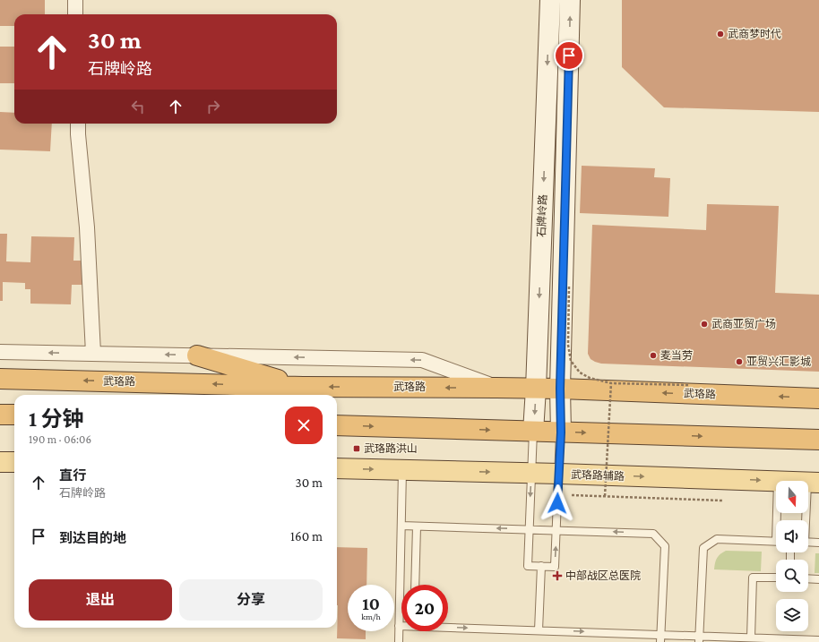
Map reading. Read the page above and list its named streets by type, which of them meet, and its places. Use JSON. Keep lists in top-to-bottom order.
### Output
{
  "streets": {
    "highway": ["武珞路"],
    "main road": ["石牌岭路", "武珞路辅路"]
  },
  "crossings": [
    ["石牌岭路", "武珞路"]
  ],
  "one_way": ["武珞路辅路"],
  "places": {
    "other": [
      "武商梦时代",
      "武商亚贸广场",
      "麦当劳",
      "亚贸兴汇影城"
    ],
    "transit": ["武珞路洪山"],
    "health": ["中部战区总医院"]
  },
  "north": "bottom",
  "page": {
    "turn": ["30 m", "石牌岭路"],
    "heading": ["1 分钟", "190 m · 06:06"],
    "list": [
      {
        "name": "直行",
        "note": "石牌岭路",
        "value": "30 m"
      },
      {
        "name": "到达目的地",
        "value": "160 m"
      }
    ],
    "buttons": ["退出", "分享"],
    "speed": "10 km/h",
    "limit": "20"
  }
}
